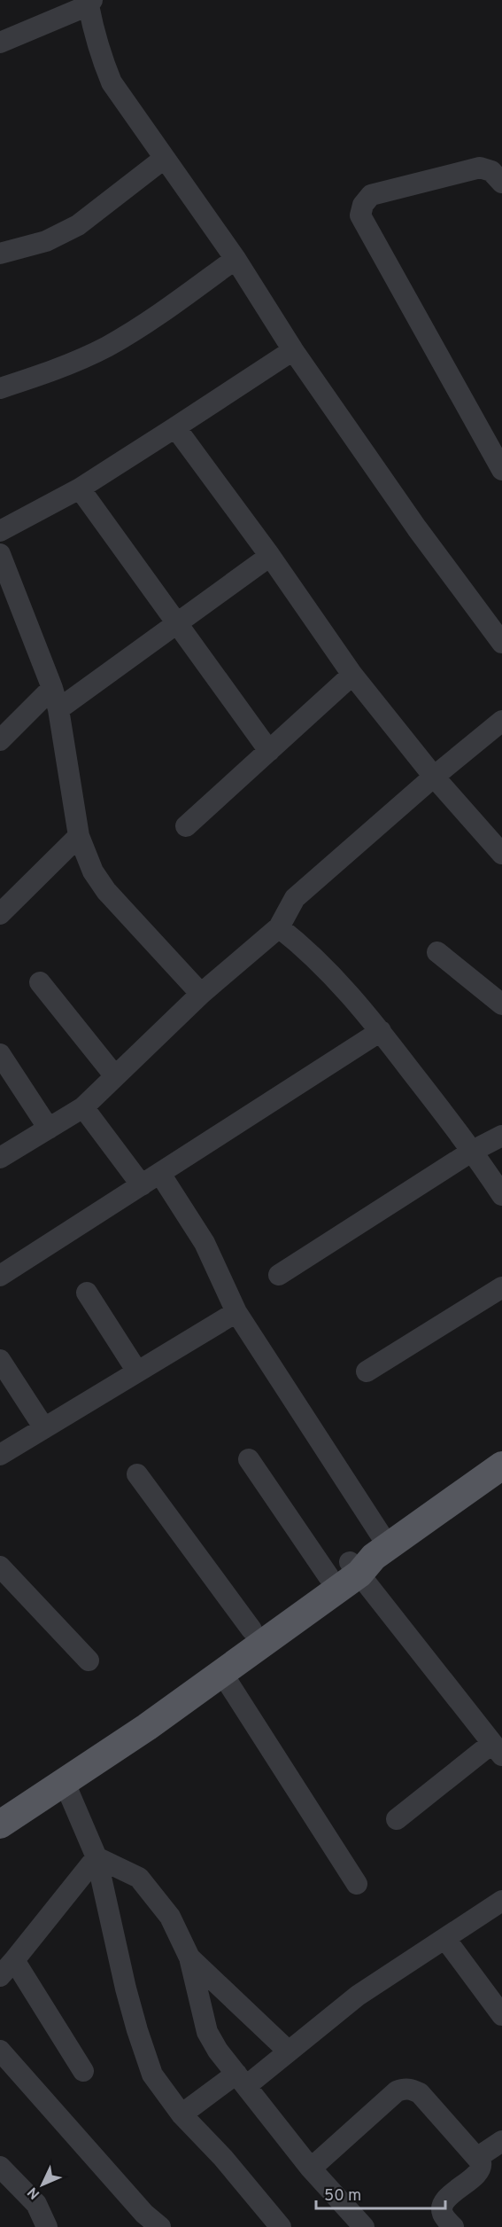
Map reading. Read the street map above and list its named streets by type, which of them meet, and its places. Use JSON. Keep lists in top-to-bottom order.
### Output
{
  "scale_bar": "50 m",
  "north": "bottom left"
}
